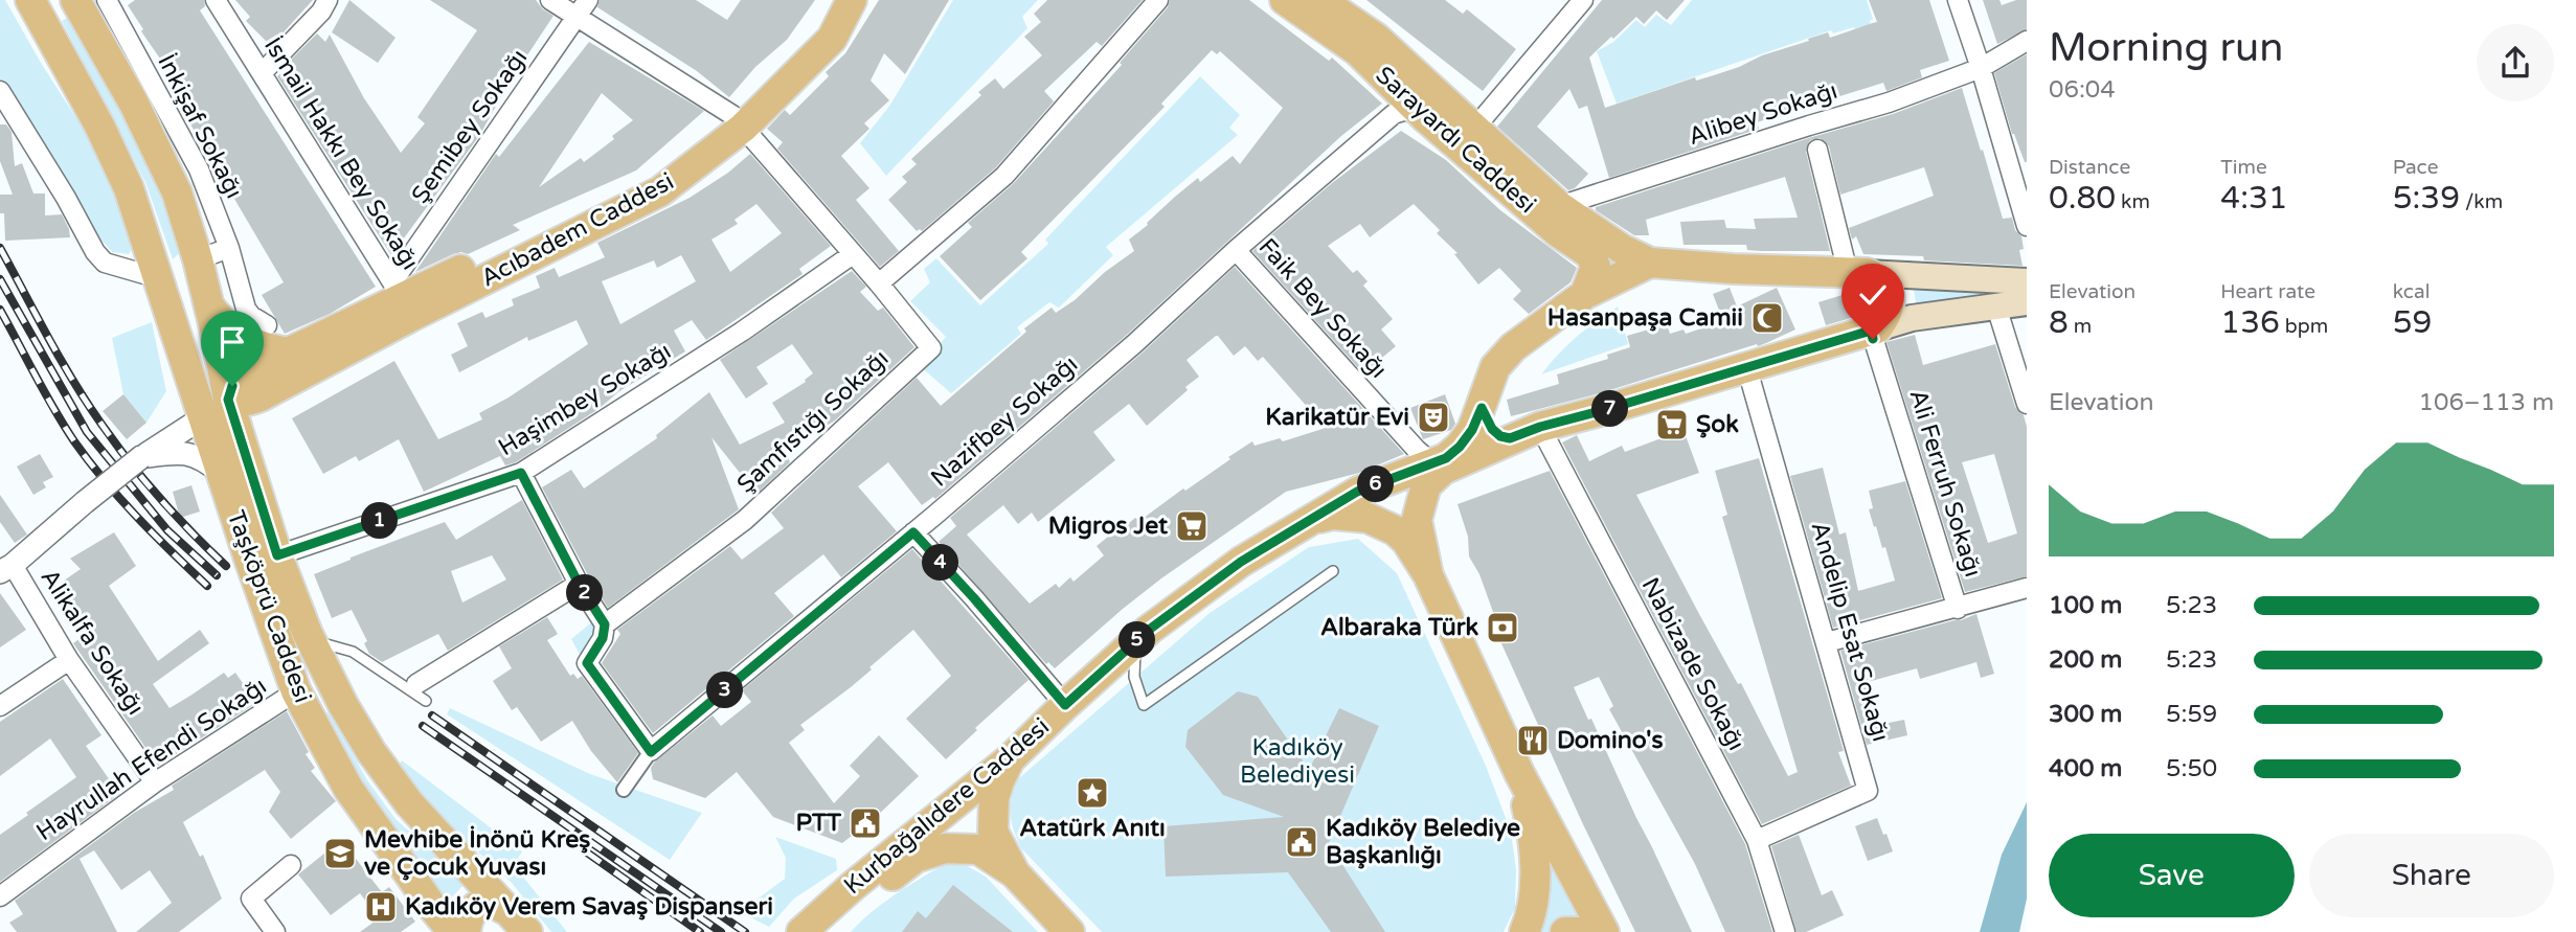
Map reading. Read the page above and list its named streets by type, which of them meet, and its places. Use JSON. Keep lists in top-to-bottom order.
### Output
{
  "streets": {
    "main road": [
      "Sarayardı Caddesi",
      "Acıbadem Caddesi",
      "Taşköprü Caddesi",
      "Kurbağalıdere Caddesi"
    ],
    "street": [
      "Alibey Sokağı",
      "İnkişaf Sokağı",
      "Şemibey Sokağı",
      "İsmail Hakkı Bey Sokağı",
      "Faik Bey Sokağı",
      "Haşimbey Sokağı",
      "Şamfıstığı Sokağı",
      "Nazifbey Sokağı",
      "Ali Ferruh Sokağı",
      "Andelip Esat Sokağı",
      "Alikalfa Sokağı",
      "Nabizade Sokağı",
      "Hayrullah Efendi Sokağı"
    ]
  },
  "crossings": [
    ["Alibey Sokağı", "Sarayardı Caddesi"],
    ["Şemibey Sokağı", "İsmail Hakkı Bey Sokağı"],
    ["Şemibey Sokağı", "Acıbadem Caddesi"],
    ["Şemibey Sokağı", "Şamfıstığı Sokağı"],
    ["Sarayardı Caddesi", "Nazifbey Sokağı"],
    ["Sarayardı Caddesi", "Kurbağalıdere Caddesi"],
    ["İsmail Hakkı Bey Sokağı", "Acıbadem Caddesi"],
    ["Acıbadem Caddesi", "Şamfıstığı Sokağı"],
    ["Acıbadem Caddesi", "Taşköprü Caddesi"],
    ["Faik Bey Sokağı", "Nazifbey Sokağı"],
    ["Faik Bey Sokağı", "Kurbağalıdere Caddesi"],
    ["Haşimbey Sokağı", "Şamfıstığı Sokağı"],
    ["Haşimbey Sokağı", "Taşköprü Caddesi"],
    ["Şamfıstığı Sokağı", "Nazifbey Sokağı"],
    ["Taşköprü Caddesi", "Hayrullah Efendi Sokağı"],
    ["Andelip Esat Sokağı", "Nabizade Sokağı"],
    ["Alikalfa Sokağı", "Hayrullah Efendi Sokağı"]
  ],
  "parks": ["Kadıköy Belediyesi"],
  "places": {
    "mosque": ["Hasanpaşa Camii"],
    "theatre": ["Karikatür Evi"],
    "supermarket": ["Şok", "Migros Jet"],
    "bank": ["Albaraka Türk"],
    "restaurant": ["Domino's"],
    "place": ["Atatürk Anıtı"],
    "public building": ["PTT", "Kadıköy Belediye Başkanlığı"],
    "school or university": ["Mevhibe İnönü Kreş ve Çocuk Yuvası"],
    "hospital": ["Kadıköy Verem Savaş Dispanseri"]
  },
  "page": {
    "heading": ["Morning run", "06:04"],
    "stats": [
      ["Distance", "0.80 km"],
      ["Time", "4:31"],
      ["Pace", "5:39 /km"],
      ["Elevation", "8 m"],
      ["Heart rate", "136 bpm"],
      ["kcal", "59"]
    ],
    "chart": ["Elevation", "106–113 m"],
    "pins": [
      "7",
      "6",
      "1",
      "4",
      "2",
      "5",
      "3"
    ],
    "list": [
      {
        "name": "100 m",
        "note": "5:23"
      },
      {
        "name": "200 m",
        "note": "5:23"
      },
      {
        "name": "300 m",
        "note": "5:59"
      },
      {
        "name": "400 m",
        "note": "5:50"
      }
    ],
    "buttons": ["Save", "Share"]
  }
}
